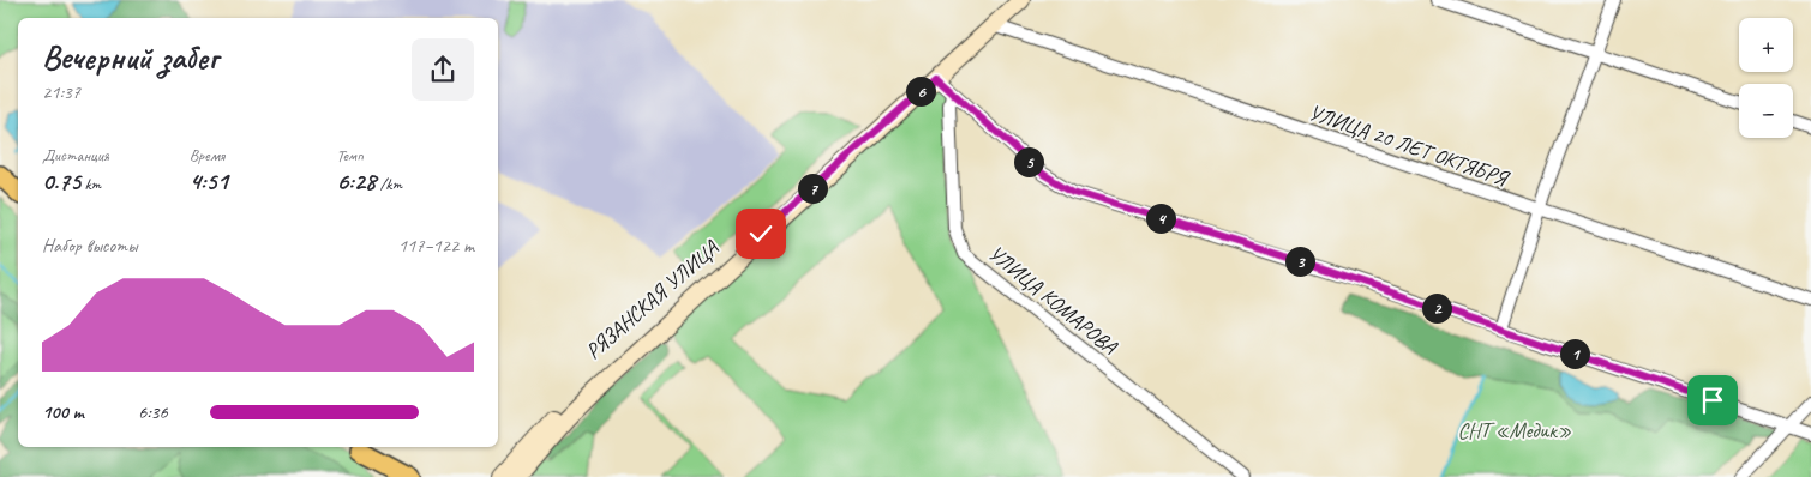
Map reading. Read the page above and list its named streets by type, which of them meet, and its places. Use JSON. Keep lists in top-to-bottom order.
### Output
{
  "streets": {
    "main road": ["РЯЗАНСКАЯ УЛИЦА"],
    "street": ["УЛИЦА 20 ЛЕТ ОКТЯБРЯ", "УЛИЦА КОМАРОВА"]
  },
  "crossings": [
    ["УЛИЦА 20 ЛЕТ ОКТЯБРЯ", "РЯЗАНСКАЯ УЛИЦА"]
  ],
  "parks": ["СНТ «Медик»"],
  "page": {
    "map_buttons": ["+", "−"],
    "heading": ["Вечерний забег", "21:37"],
    "pins": [
      "6",
      "5",
      "7",
      "4",
      "3",
      "2",
      "1"
    ],
    "stats": [
      ["Дистанция", "0.75 km"],
      ["Время", "4:51"],
      ["Темп", "6:28 /km"]
    ],
    "chart": ["Набор высоты", "117–122 m"],
    "list": [
      {
        "name": "100 m",
        "note": "6:36"
      }
    ]
  }
}
